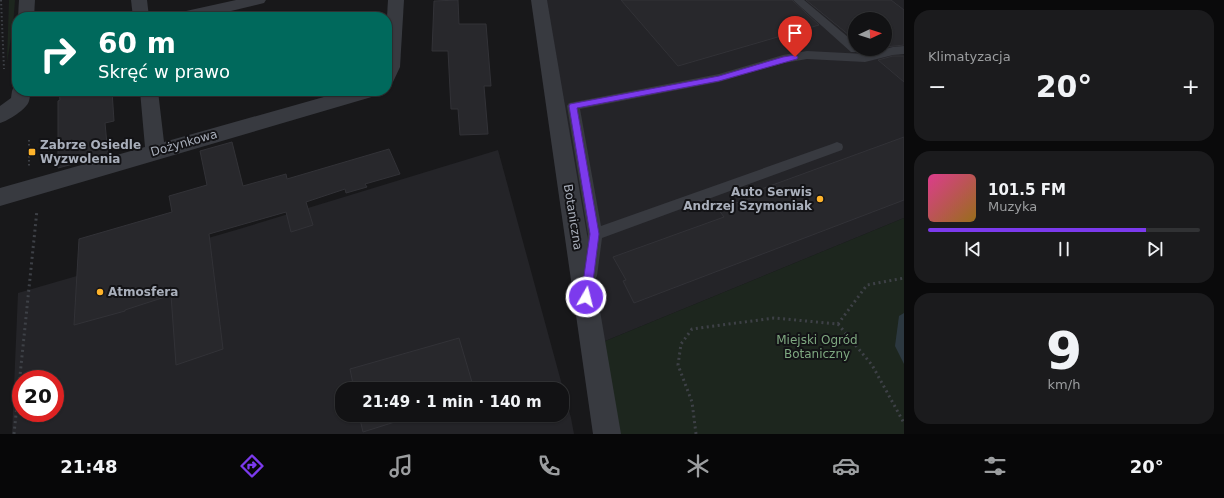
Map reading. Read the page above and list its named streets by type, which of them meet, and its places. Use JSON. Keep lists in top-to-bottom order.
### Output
{
  "streets": {
    "street": ["Dożynkowa", "Botaniczna"]
  },
  "parks": ["Miejski Ogród Botaniczny"],
  "places": {
    "transit": ["Zabrze Osiedle Wyzwolenia"],
    "other": ["Auto Serwis Andrzej Szymoniak", "Atmosfera"]
  },
  "north": "right",
  "page": {
    "tile": [
      "Klimatyzacja",
      ["9", "km/h"]
    ],
    "turn": ["60 m", "Skręć w prawo"],
    "heat": ["−", "20°", "+"],
    "song": ["101.5 FM", "Muzyka"],
    "limit": "20",
    "trip": "21:49 · 1 min · 140 m",
    "tabs": ["21:48", "20°"]
  }
}
